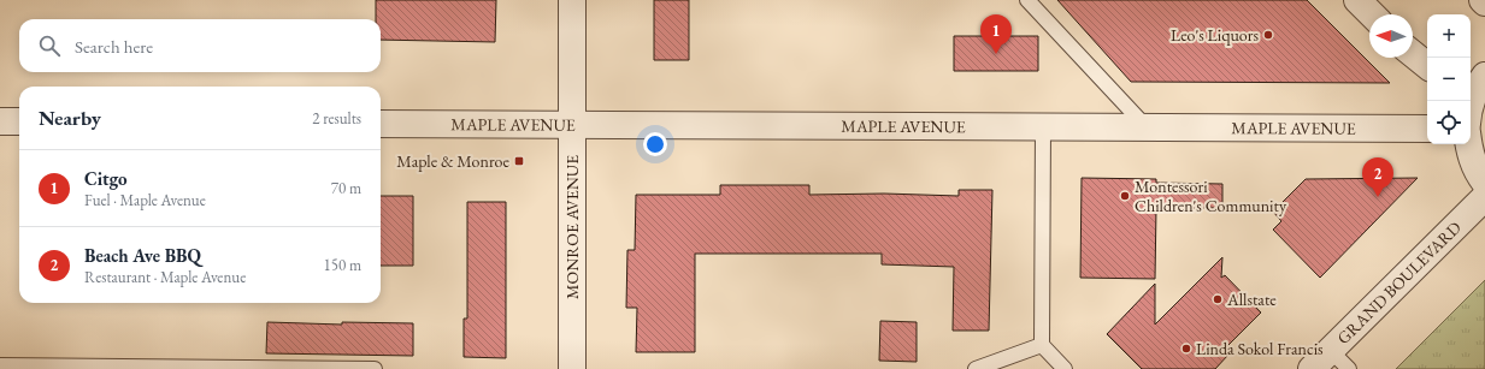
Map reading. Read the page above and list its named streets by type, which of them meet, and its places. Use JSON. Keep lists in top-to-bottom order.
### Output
{
  "streets": {
    "street": ["MAPLE AVENUE", "MONROE AVENUE", "GRAND BOULEVARD"]
  },
  "crossings": [
    ["MAPLE AVENUE", "MONROE AVENUE"]
  ],
  "places": {
    "other": [
      "Leo's Liquors",
      "Montessori Children's Community",
      "Allstate",
      "Linda Sokol Francis"
    ],
    "transit": ["Maple & Monroe"]
  },
  "north": "left",
  "page": {
    "map_buttons": ["+", "−"],
    "pins": ["1", "2"],
    "search": "Search here",
    "heading": ["Nearby", "2 results"],
    "list": [
      {
        "mark": "1",
        "name": "Citgo",
        "note": "Fuel · Maple Avenue",
        "value": "70 m"
      },
      {
        "mark": "2",
        "name": "Beach Ave BBQ",
        "note": "Restaurant · Maple Avenue",
        "value": "150 m"
      }
    ]
  }
}
